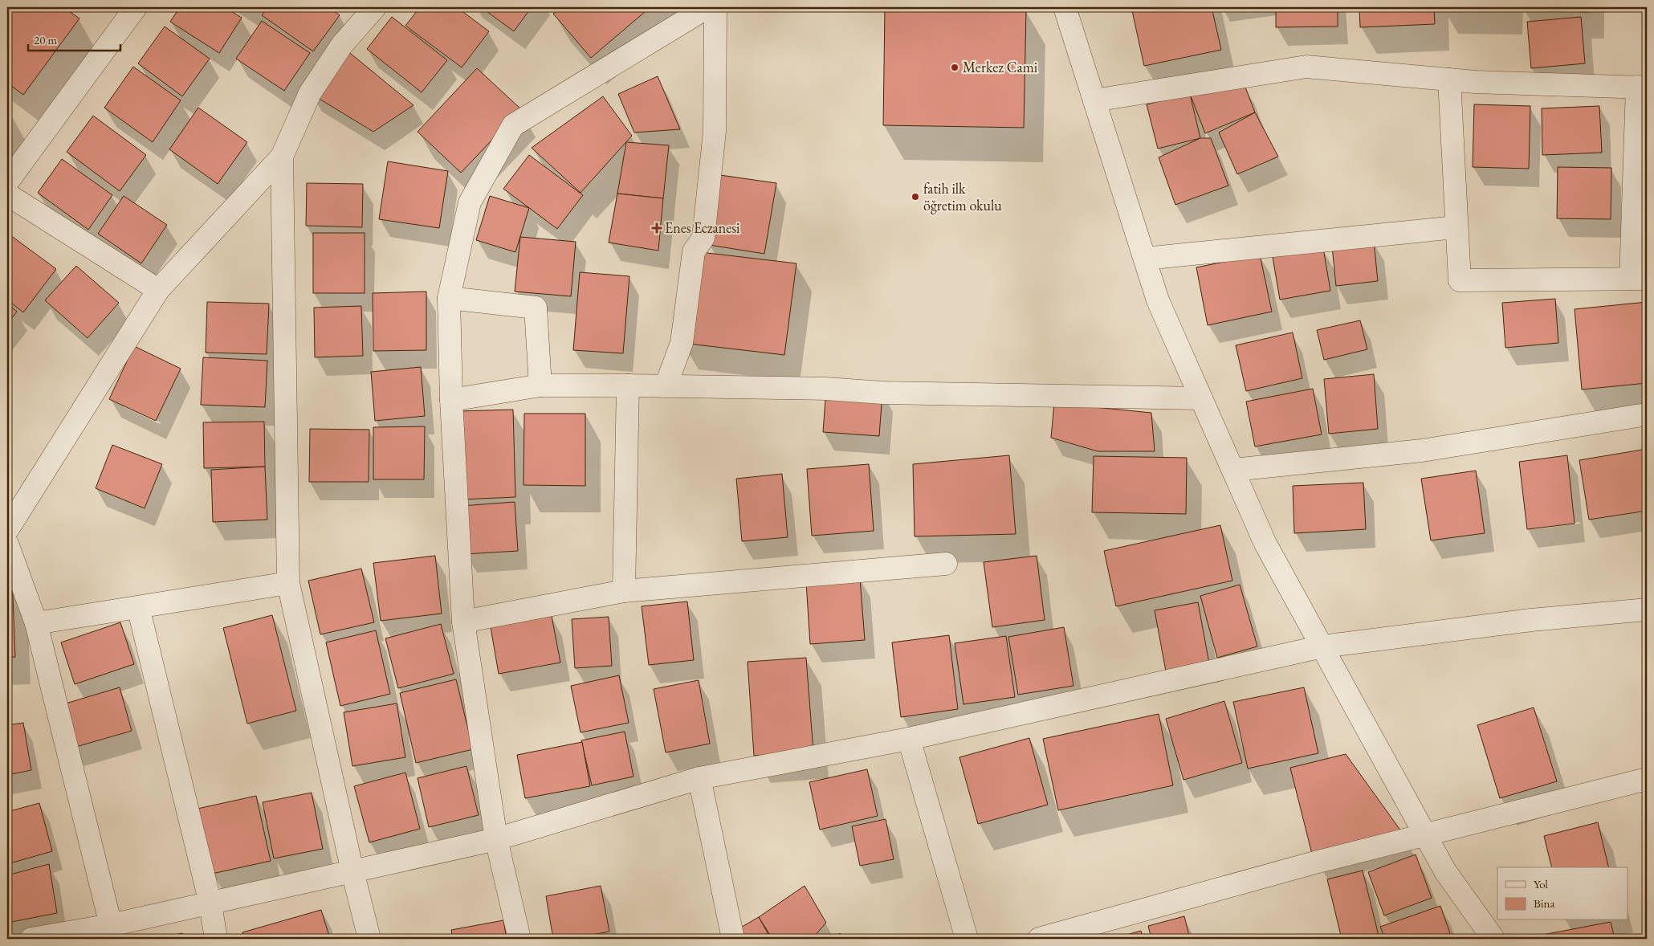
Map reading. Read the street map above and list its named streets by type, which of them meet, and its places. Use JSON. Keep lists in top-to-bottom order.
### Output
{
  "places": {
    "other": ["Merkez Cami", "fatih ilk öğretim okulu"],
    "health": ["Enes Eczanesi"]
  },
  "legend": ["Yol", "Bina"],
  "scale_bar": "20 m"
}
